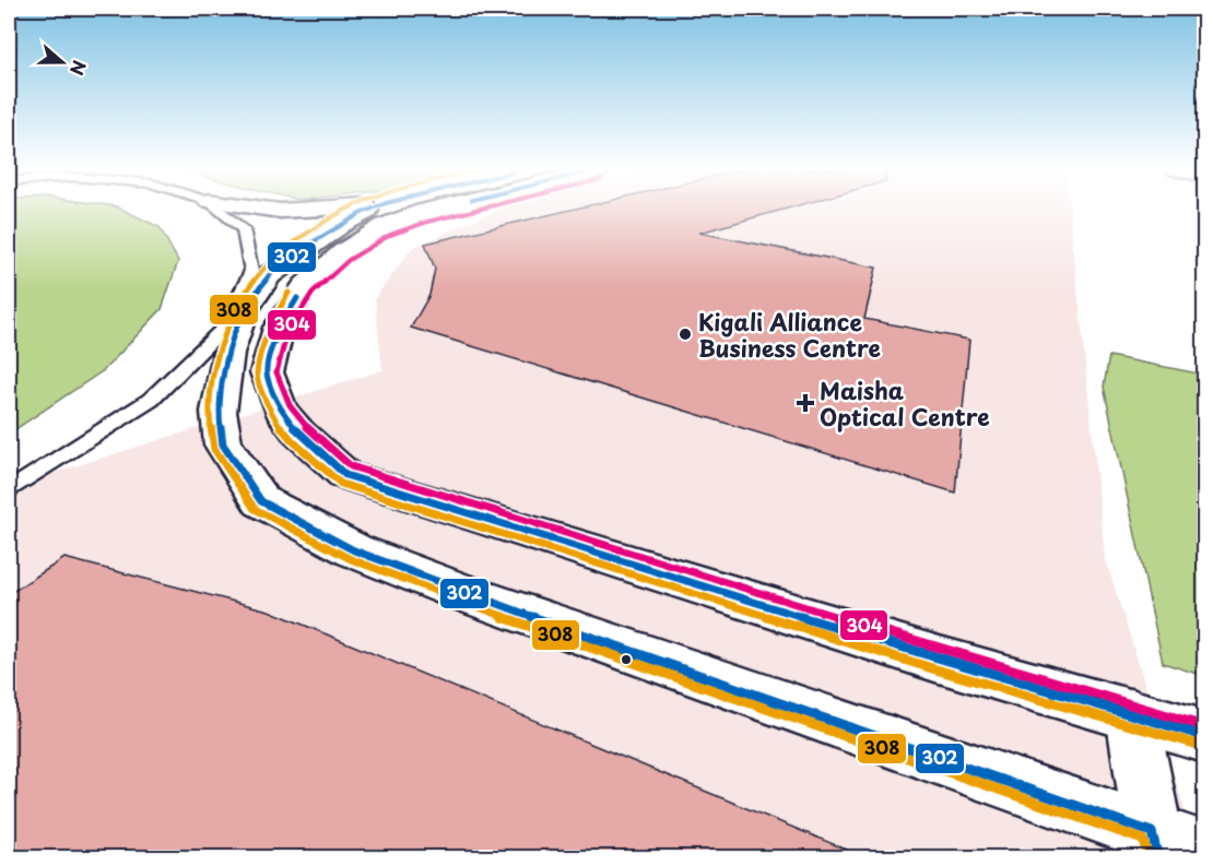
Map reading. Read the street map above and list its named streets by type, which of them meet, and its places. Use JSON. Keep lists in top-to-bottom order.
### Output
{
  "places": {
    "other": ["Kigali Alliance Business Centre"],
    "health": ["Maisha Optical Centre"]
  },
  "lines": ["transit line 302", "transit line 308", "transit line 304"],
  "north": "right"
}
